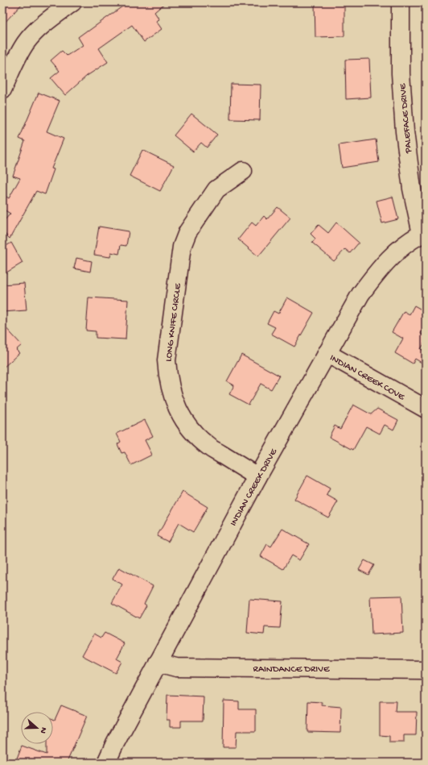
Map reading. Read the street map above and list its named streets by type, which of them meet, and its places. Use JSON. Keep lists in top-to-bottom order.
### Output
{
  "streets": {
    "street": [
      "PALEFACE DRIVE",
      "LONG KNIFE CIRCLE",
      "INDIAN CREEK COVE",
      "INDIAN CREEK DRIVE",
      "RAINDANCE DRIVE"
    ]
  },
  "crossings": [
    ["PALEFACE DRIVE", "INDIAN CREEK DRIVE"],
    ["LONG KNIFE CIRCLE", "INDIAN CREEK DRIVE"],
    ["INDIAN CREEK COVE", "INDIAN CREEK DRIVE"],
    ["INDIAN CREEK DRIVE", "RAINDANCE DRIVE"]
  ],
  "north": "right"
}
